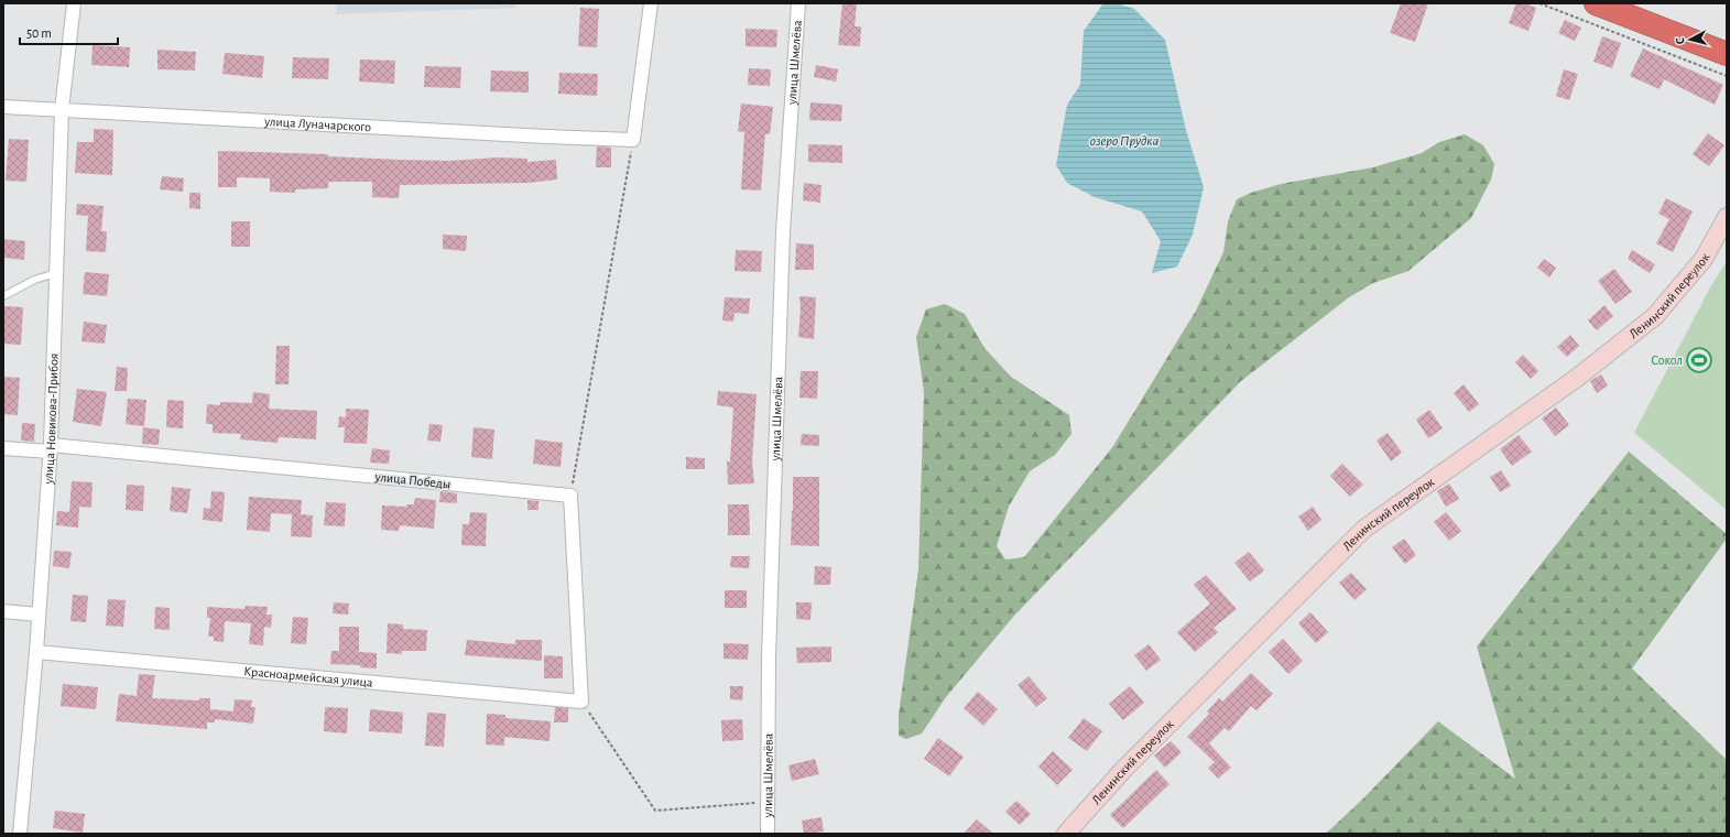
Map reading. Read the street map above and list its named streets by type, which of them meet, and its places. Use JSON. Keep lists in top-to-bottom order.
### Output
{
  "streets": {
    "main road": ["Ленинский переулок"],
    "street": [
      "улица Шмелёва",
      "улица Луначарского",
      "улица Новикова-Прибоя",
      "улица Победы",
      "Красноармейская улица"
    ]
  },
  "crossings": [
    ["улица Луначарского", "улица Новикова-Прибоя"],
    ["улица Новикова-Прибоя", "улица Победы"],
    ["улица Новикова-Прибоя", "Красноармейская улица"]
  ],
  "water": ["озеро Прудка"],
  "places": {
    "sports": ["Сокол"]
  },
  "scale_bar": "50 m",
  "north": "left"
}
